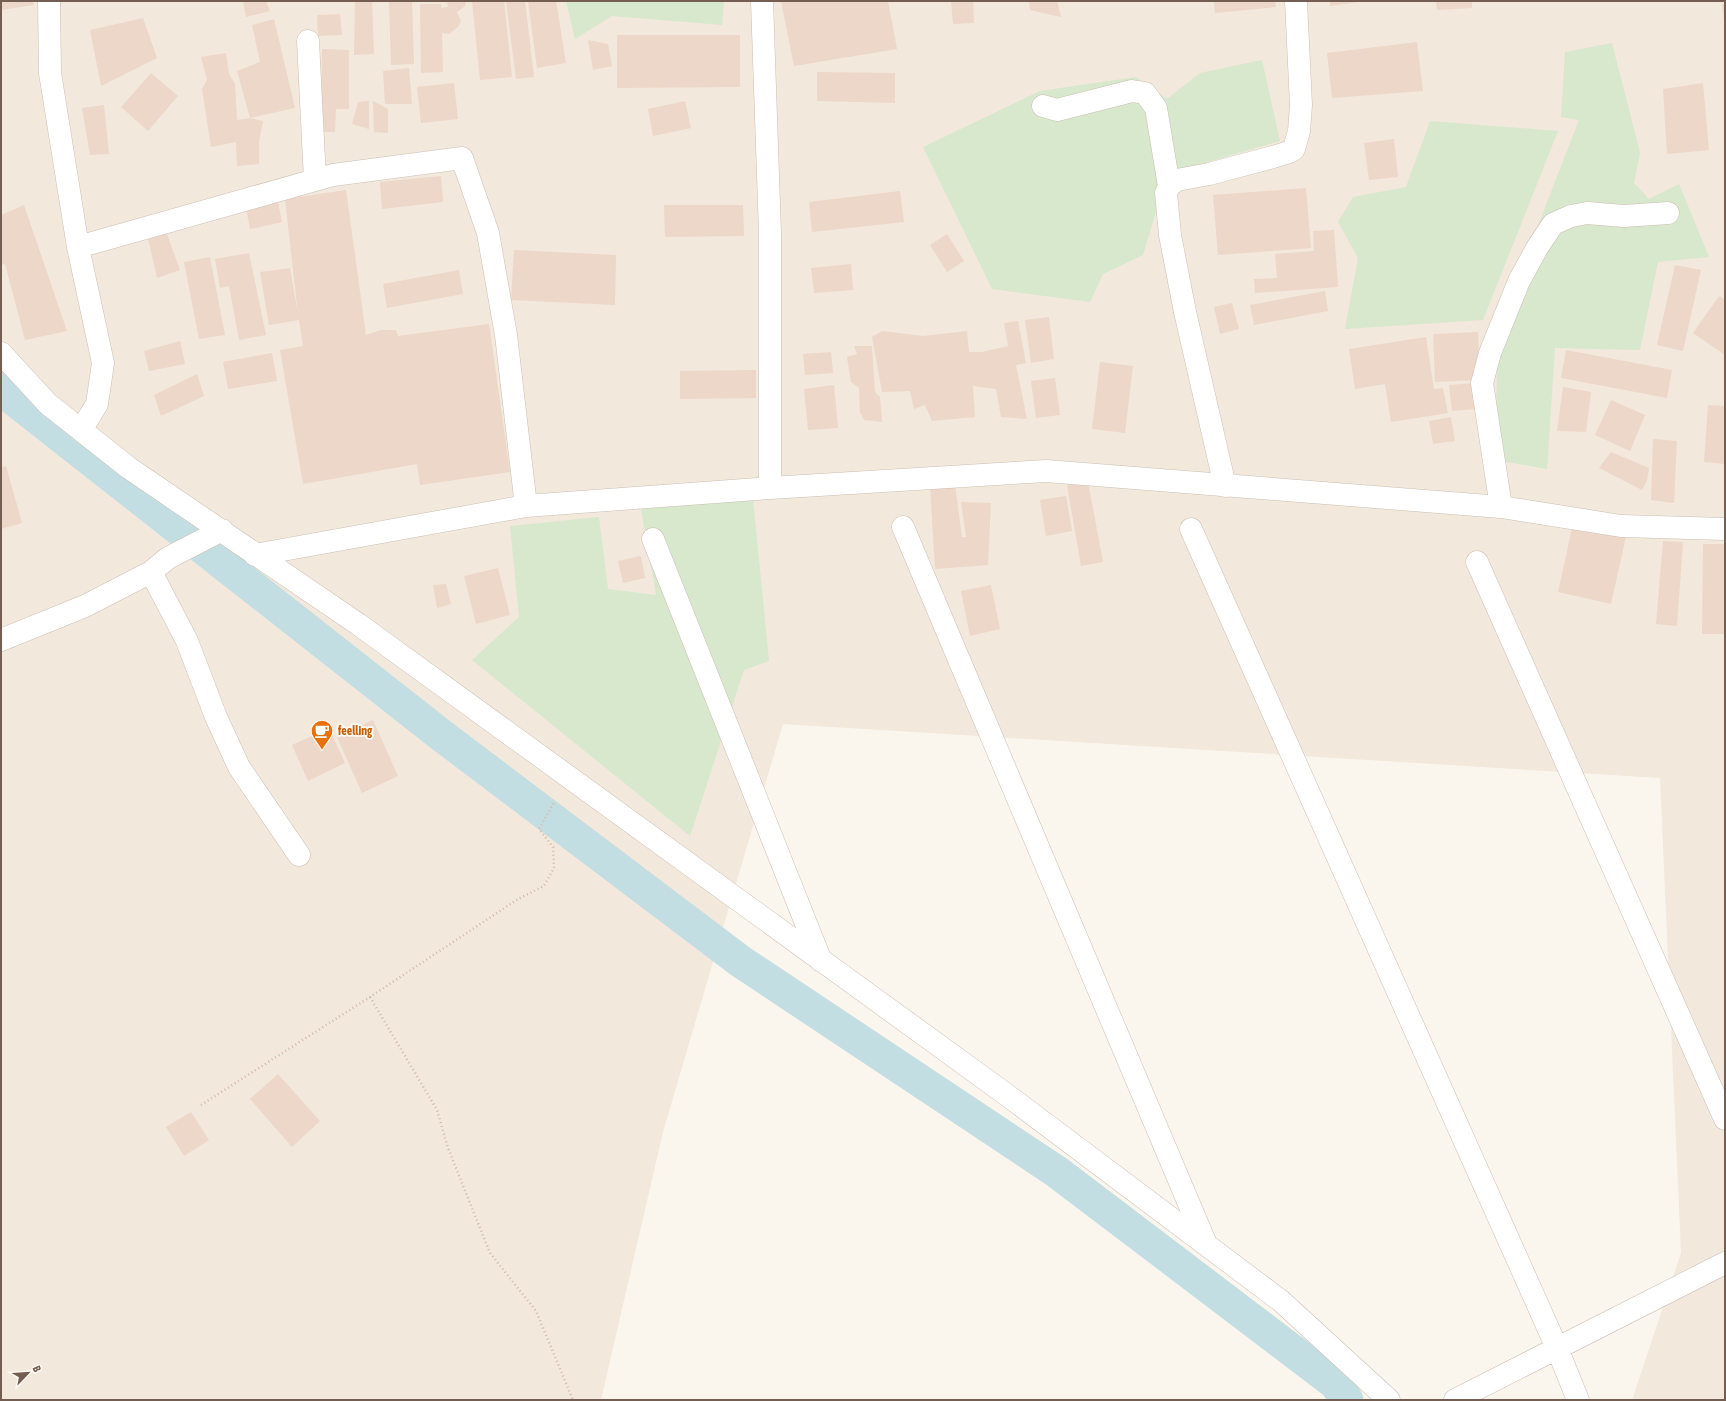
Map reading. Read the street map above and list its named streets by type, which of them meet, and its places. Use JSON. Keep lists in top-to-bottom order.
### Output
{
  "places": {
    "cafe": ["feelling"]
  },
  "north": "top right"
}
